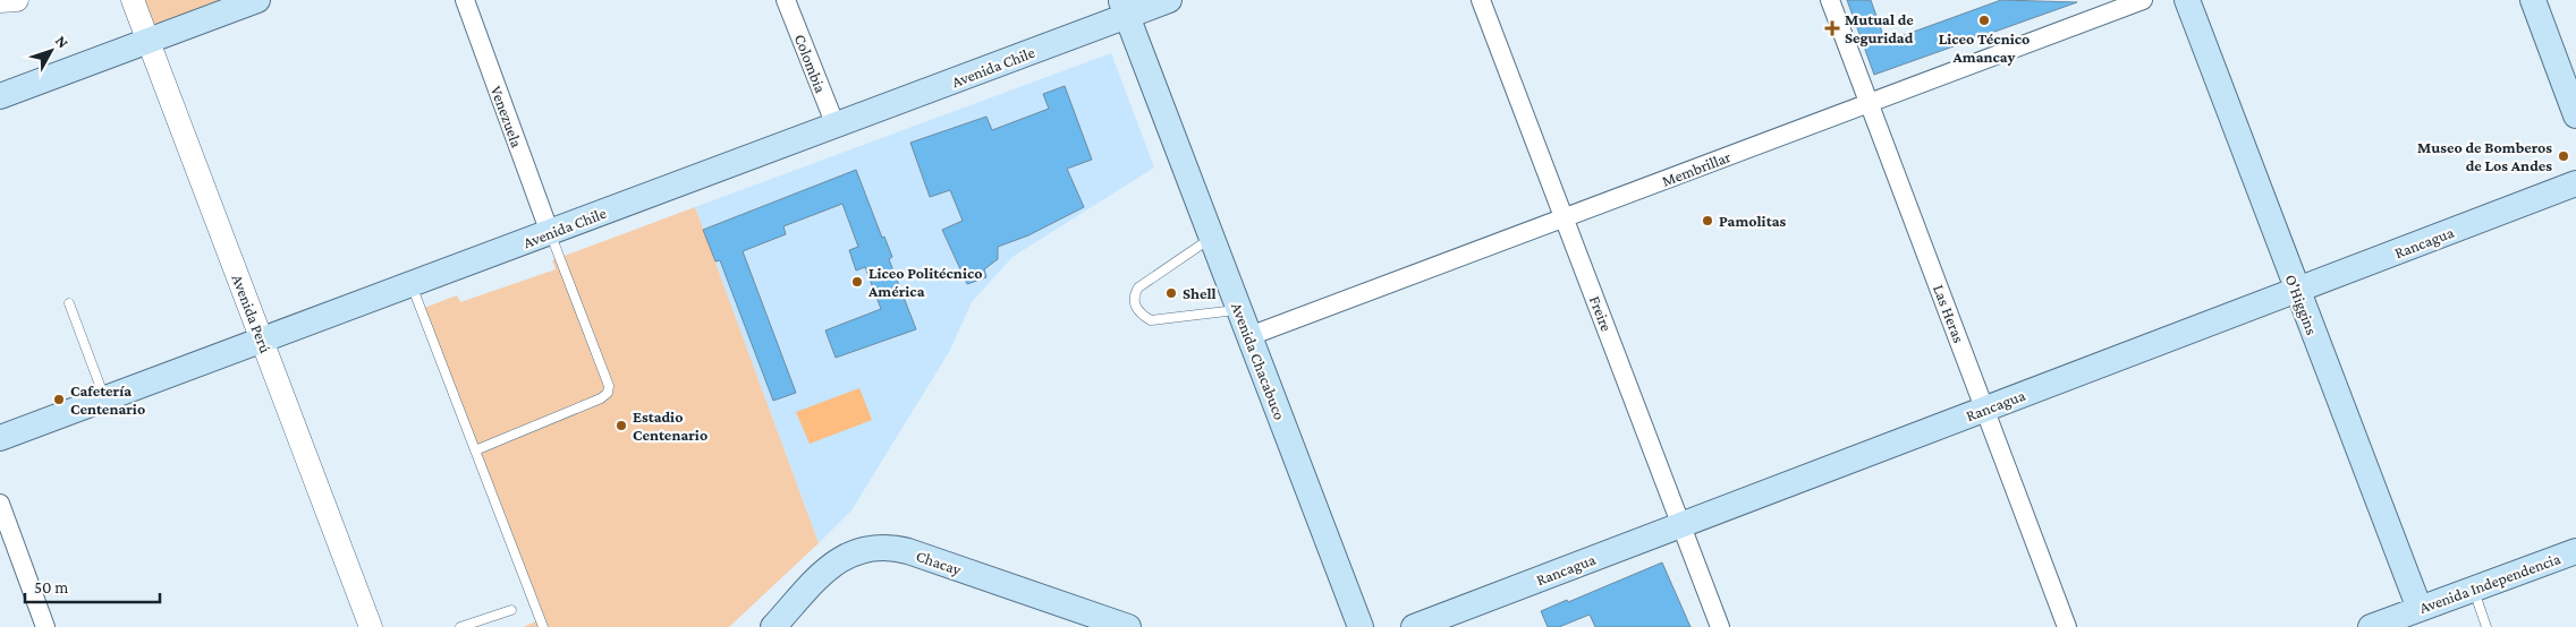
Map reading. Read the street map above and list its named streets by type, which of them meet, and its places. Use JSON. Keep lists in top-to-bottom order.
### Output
{
  "streets": {
    "main road": [
      "Avenida Chile",
      "Rancagua",
      "O'Higgins",
      "Avenida Chacabuco",
      "Chacay",
      "Avenida Independencia"
    ],
    "street": [
      "Colombia",
      "Venezuela",
      "Membrillar",
      "Avenida Perú",
      "Freire",
      "Las Heras"
    ]
  },
  "crossings": [
    ["Colombia", "Avenida Chile"],
    ["Avenida Chile", "Venezuela"],
    ["Avenida Chile", "Avenida Perú"],
    ["Avenida Chile", "Avenida Chacabuco"],
    ["Membrillar", "Freire"],
    ["Membrillar", "Las Heras"],
    ["Membrillar", "Avenida Chacabuco"],
    ["Rancagua", "O'Higgins"],
    ["Rancagua", "Freire"],
    ["Rancagua", "Las Heras"],
    ["O'Higgins", "Avenida Independencia"]
  ],
  "places": {
    "other": [
      "Liceo Técnico Amancay",
      "Museo de Bomberos de Los Andes",
      "Pamolitas",
      "Liceo Politécnico América",
      "Shell",
      "Cafetería Centenario",
      "Estadio Centenario"
    ],
    "health": ["Mutual de Seguridad"]
  },
  "scale_bar": "50 m",
  "north": "top right"
}
